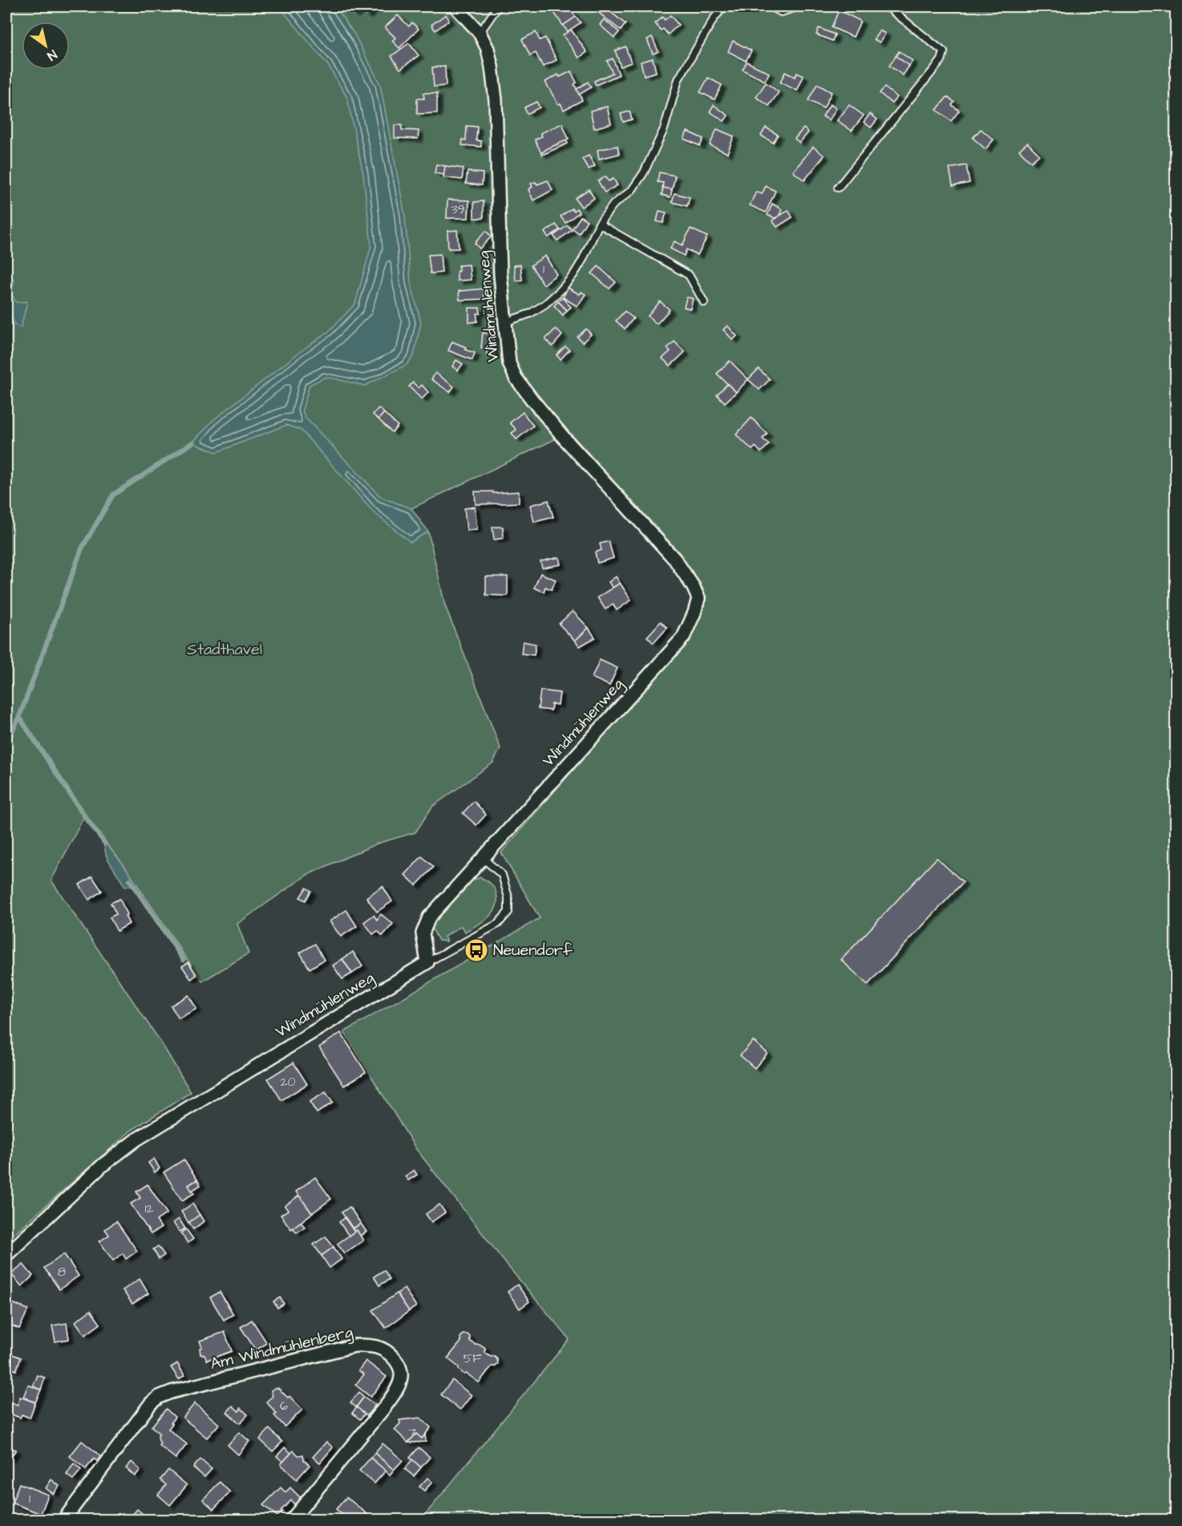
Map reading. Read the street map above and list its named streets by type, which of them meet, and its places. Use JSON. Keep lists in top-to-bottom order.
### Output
{
  "streets": {
    "street": ["Windmühlenweg", "Am Windmühlenberg"]
  },
  "parks": ["Stadthavel"],
  "places": {
    "bus stop": ["Neuendorf"]
  },
  "house_numbers": [
    "39",
    "1",
    "20",
    "12",
    "8",
    "5F",
    "6",
    "7",
    "1"
  ],
  "north": "bottom right"
}
